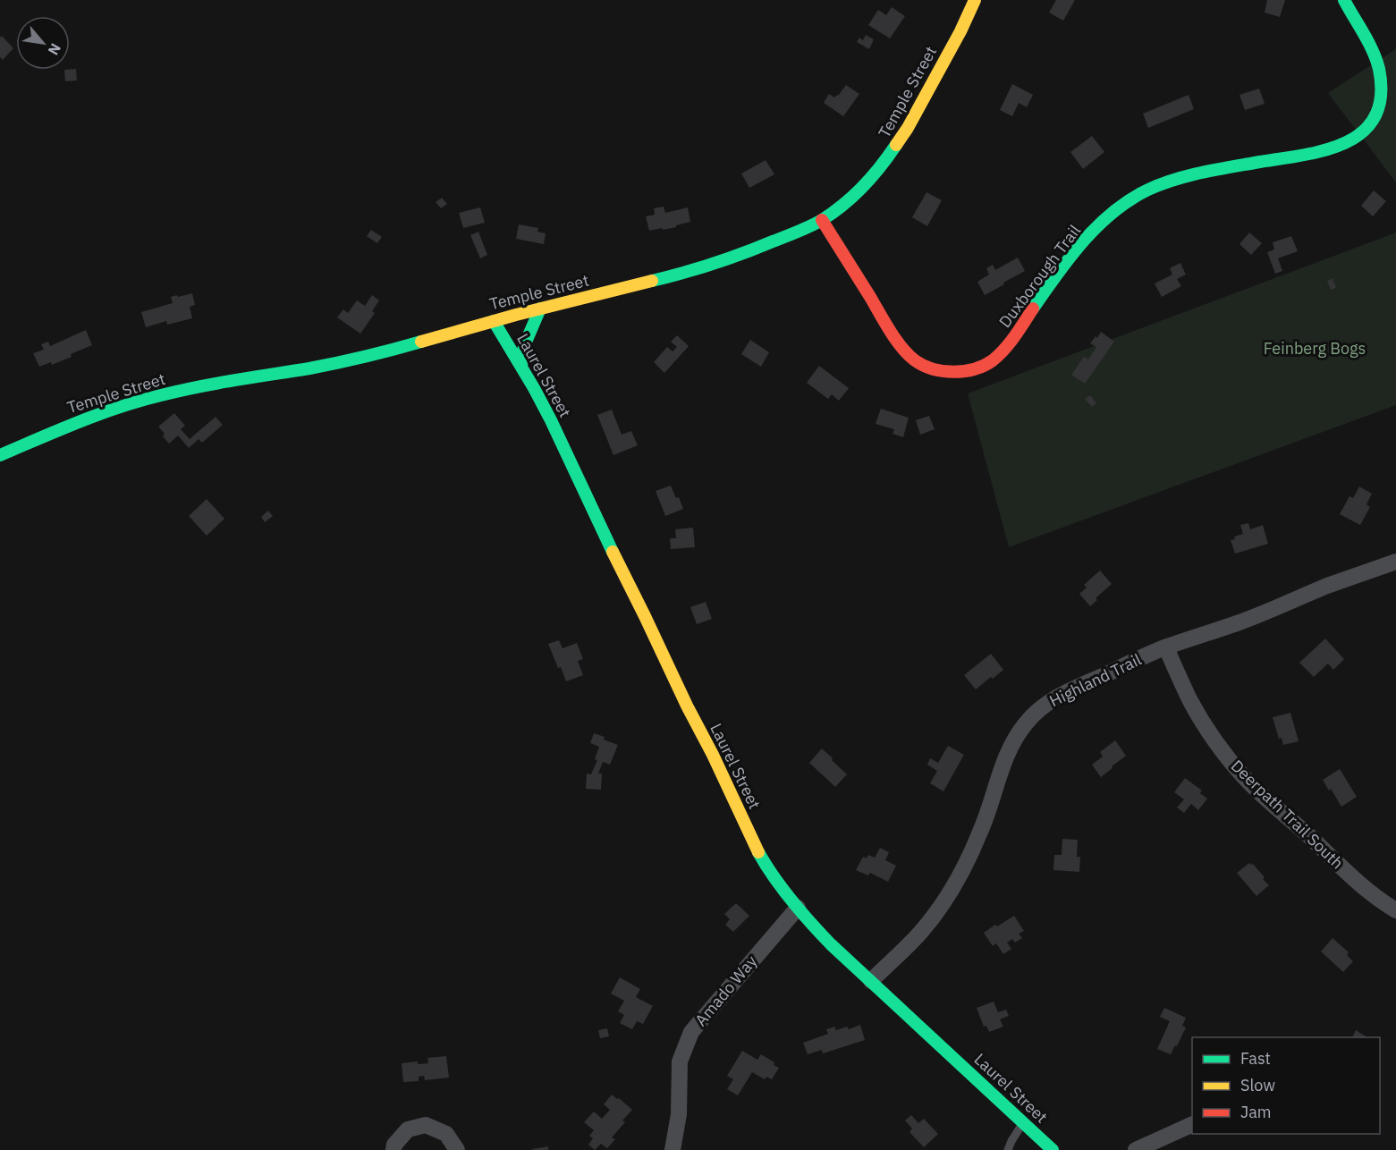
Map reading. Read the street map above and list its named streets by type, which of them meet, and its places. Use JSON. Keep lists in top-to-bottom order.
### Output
{
  "streets": {
    "main road": ["Temple Street", "Duxborough Trail", "Laurel Street"],
    "street": ["Highland Trail", "Deerpath Trail South", "Amado Way"]
  },
  "crossings": [
    ["Temple Street", "Duxborough Trail"],
    ["Temple Street", "Laurel Street"],
    ["Laurel Street", "Highland Trail"],
    ["Laurel Street", "Amado Way"],
    ["Highland Trail", "Deerpath Trail South"]
  ],
  "parks": ["Feinberg Bogs"],
  "legend": ["Fast", "Slow", "Jam"],
  "north": "bottom right"
}
